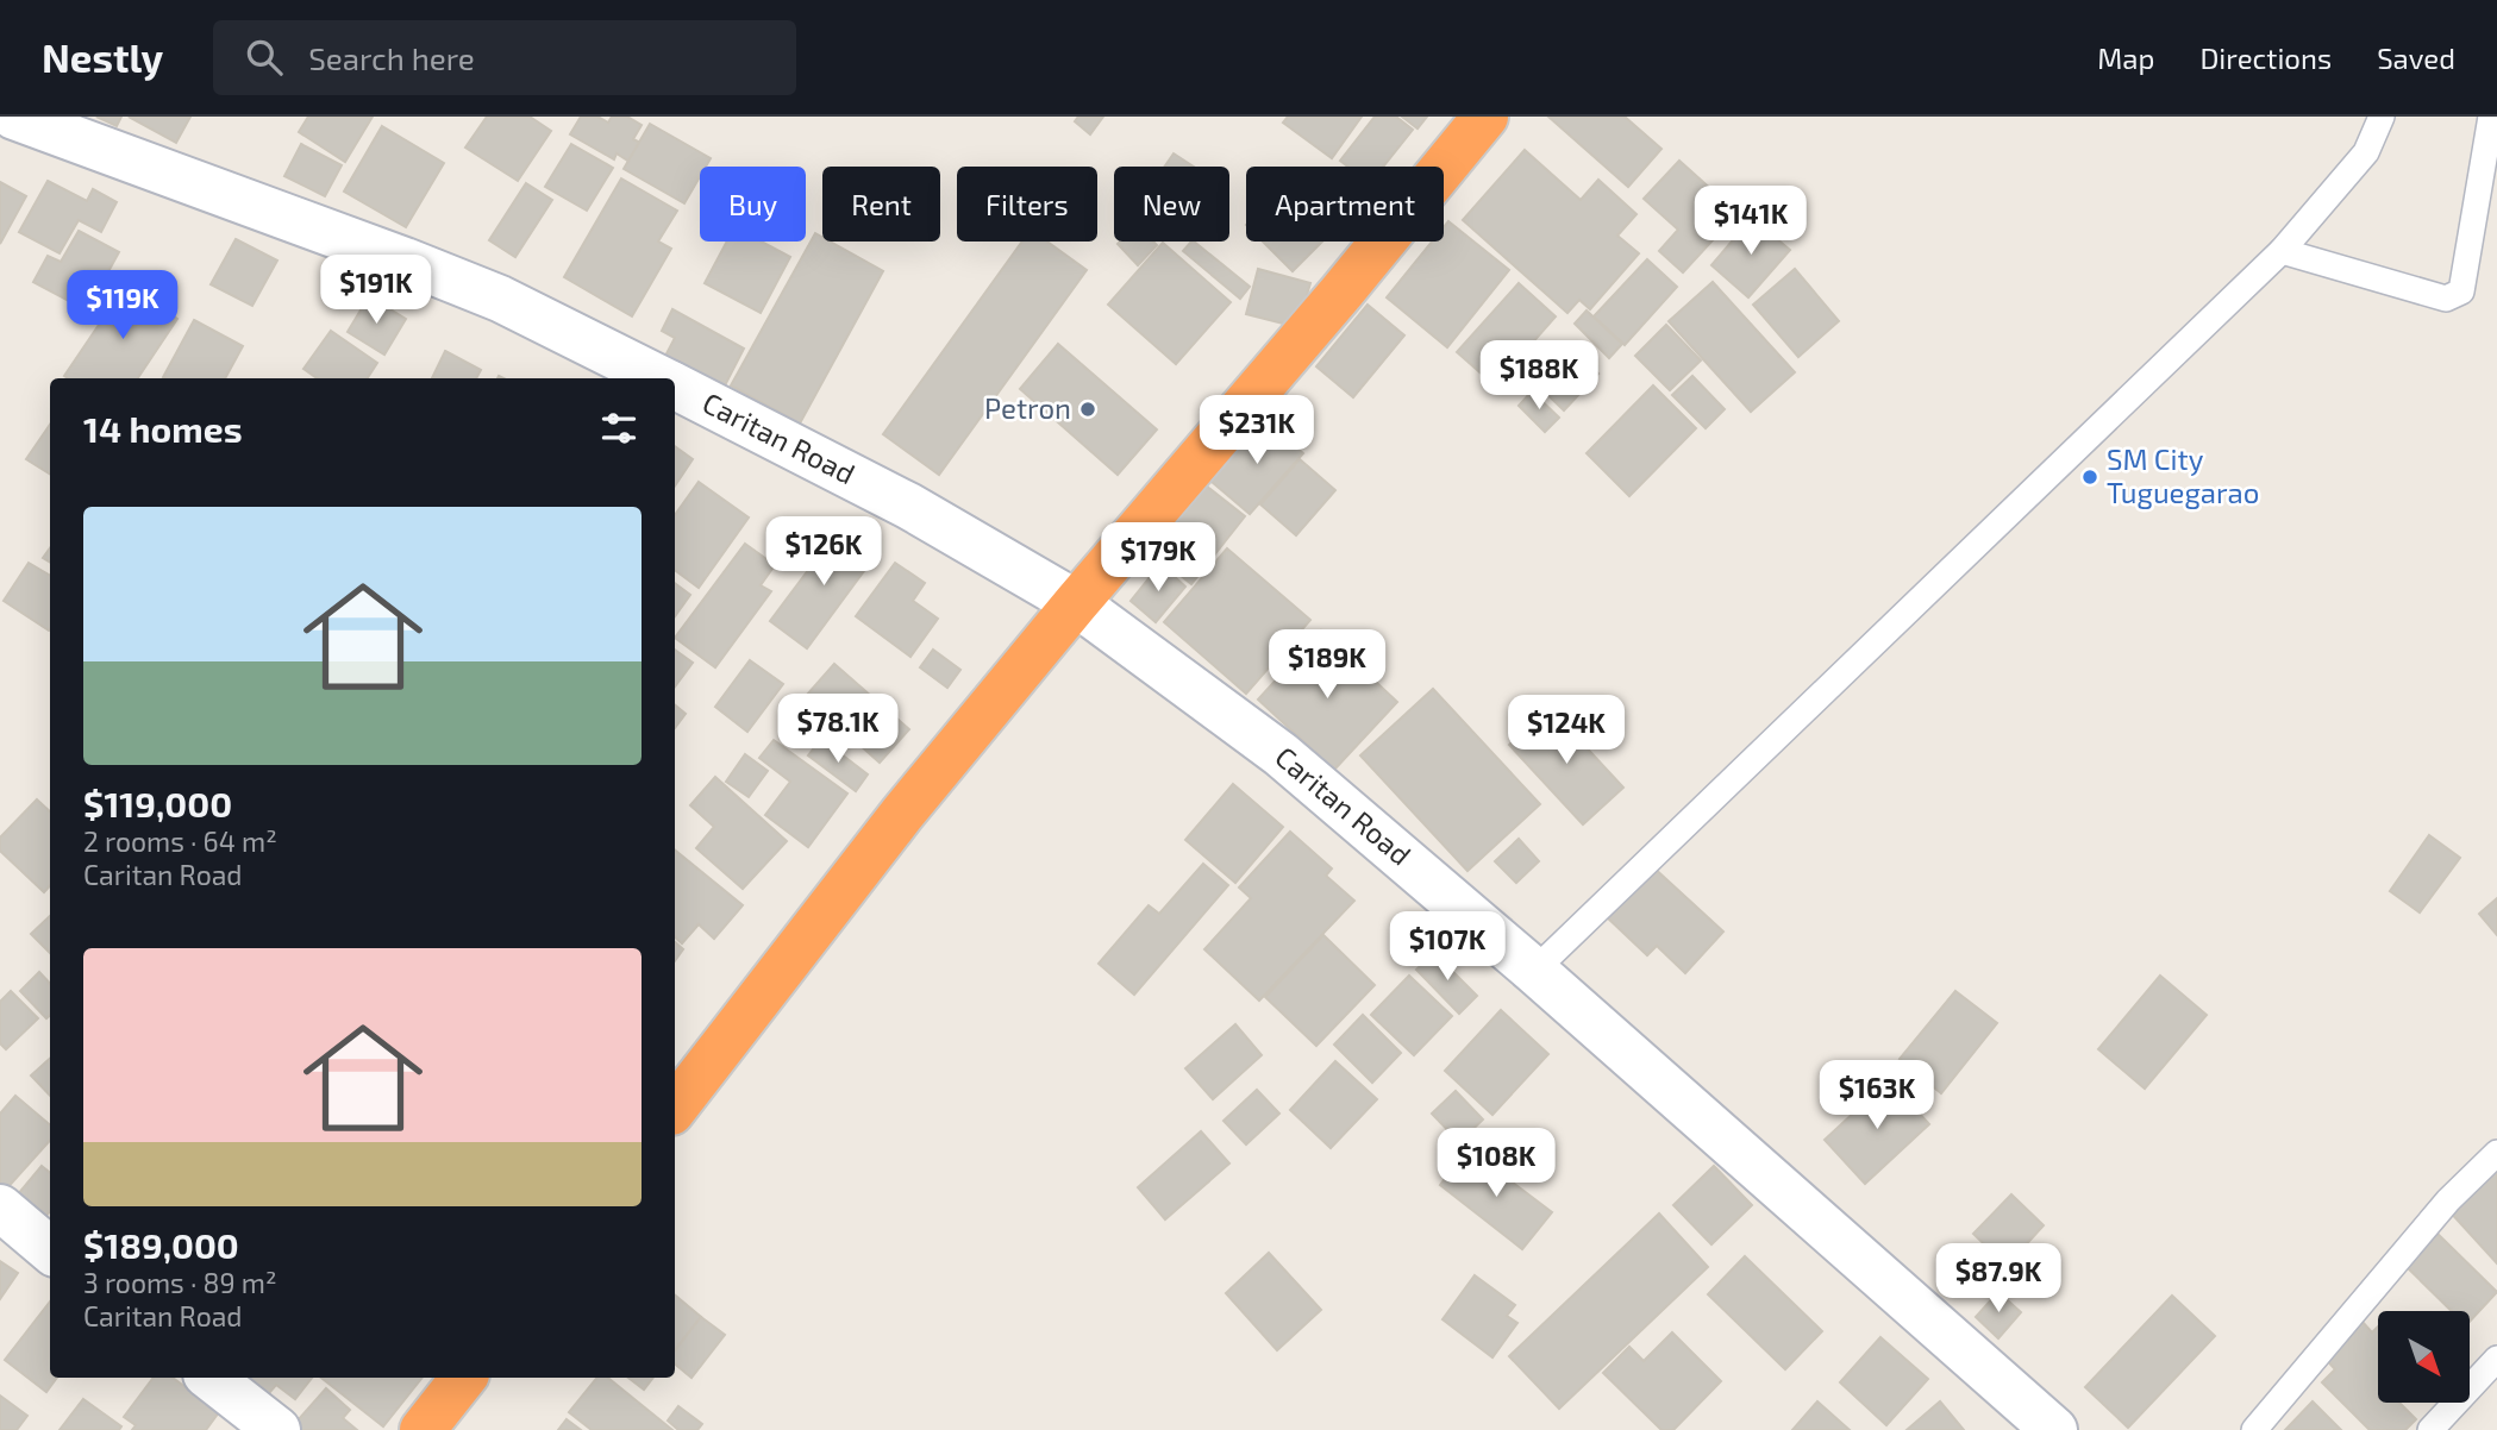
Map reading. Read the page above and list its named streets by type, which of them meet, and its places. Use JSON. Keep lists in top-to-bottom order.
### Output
{
  "streets": {
    "main road": ["Caritan Road"]
  },
  "places": ["Petron", "SM City Tuguegarao"],
  "north": "bottom right",
  "page": {
    "header": "Nestly",
    "search": "Search here",
    "nav": ["Map", "Directions", "Saved"],
    "chip": [
      "Buy",
      "Rent",
      "Filters",
      "New",
      "Apartment"
    ],
    "price": [
      "$141K",
      "$191K",
      "$119K",
      "$188K",
      "$231K",
      "$126K",
      "$179K",
      "$189K",
      "$78.1K",
      "$124K",
      "$107K",
      "$163K",
      "$108K",
      "$87.9K"
    ],
    "heading": "14 homes",
    "list": [
      {
        "name": "$119,000",
        "note": "2 rooms · 64 m² · Caritan Road"
      },
      {
        "name": "$189,000",
        "note": "3 rooms · 89 m² · Caritan Road"
      }
    ]
  }
}
